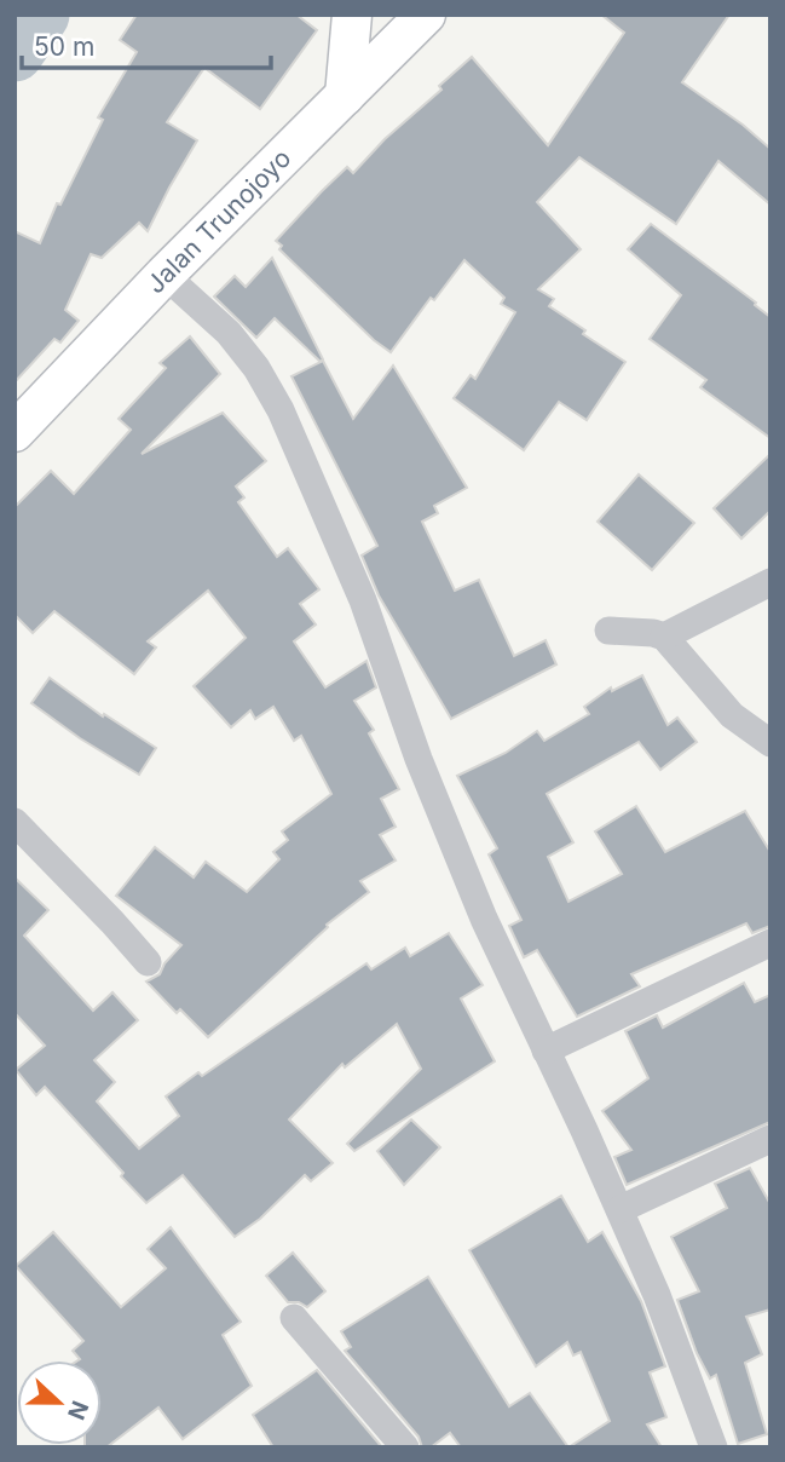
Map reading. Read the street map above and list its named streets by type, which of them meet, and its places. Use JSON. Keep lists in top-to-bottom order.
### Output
{
  "streets": {
    "main road": ["Jalan Trunojoyo"]
  },
  "scale_bar": "50 m",
  "north": "right"
}
